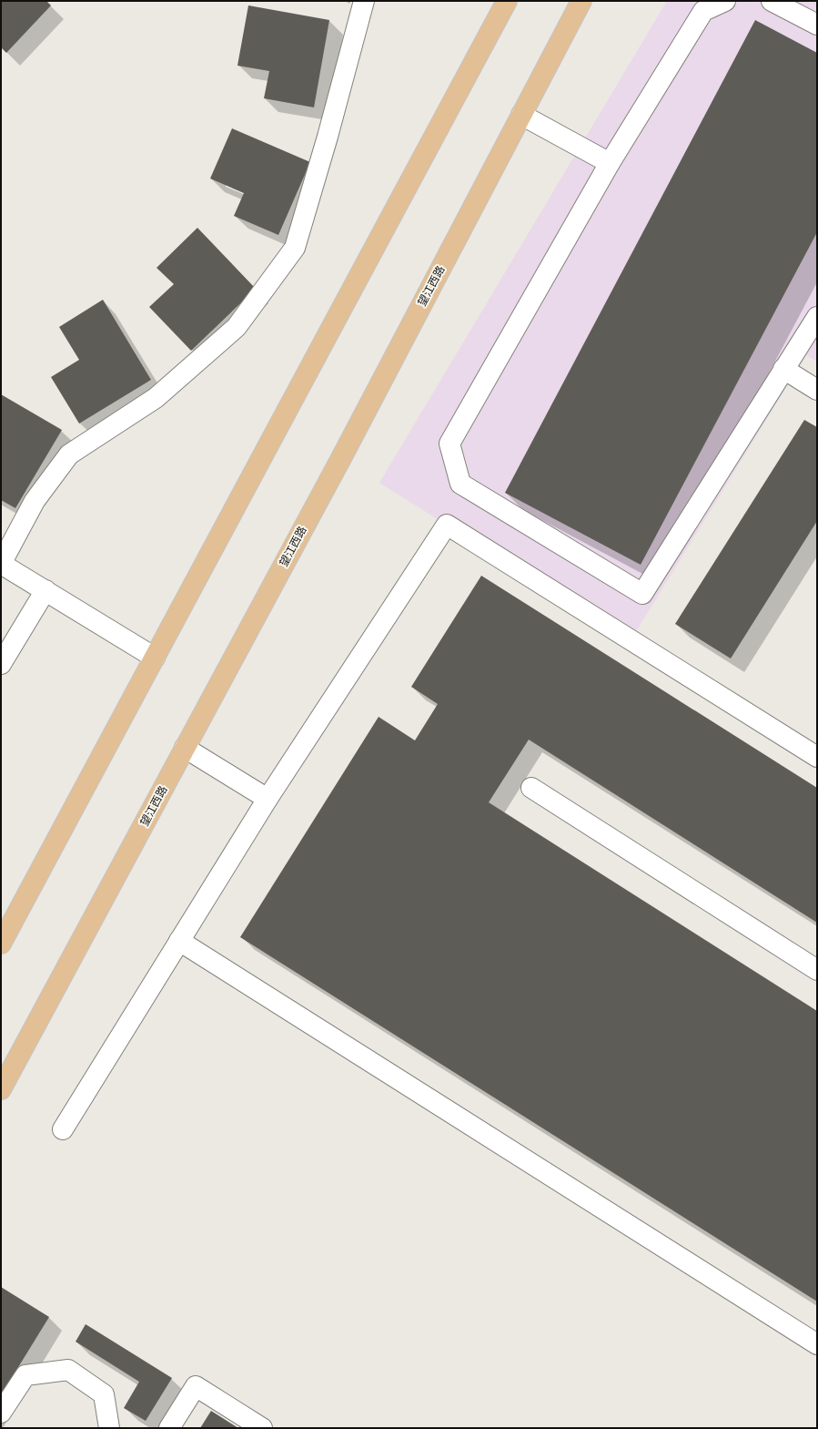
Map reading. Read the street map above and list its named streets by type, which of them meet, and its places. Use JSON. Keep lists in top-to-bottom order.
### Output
{
  "streets": {
    "main road": ["望江西路"]
  }
}
